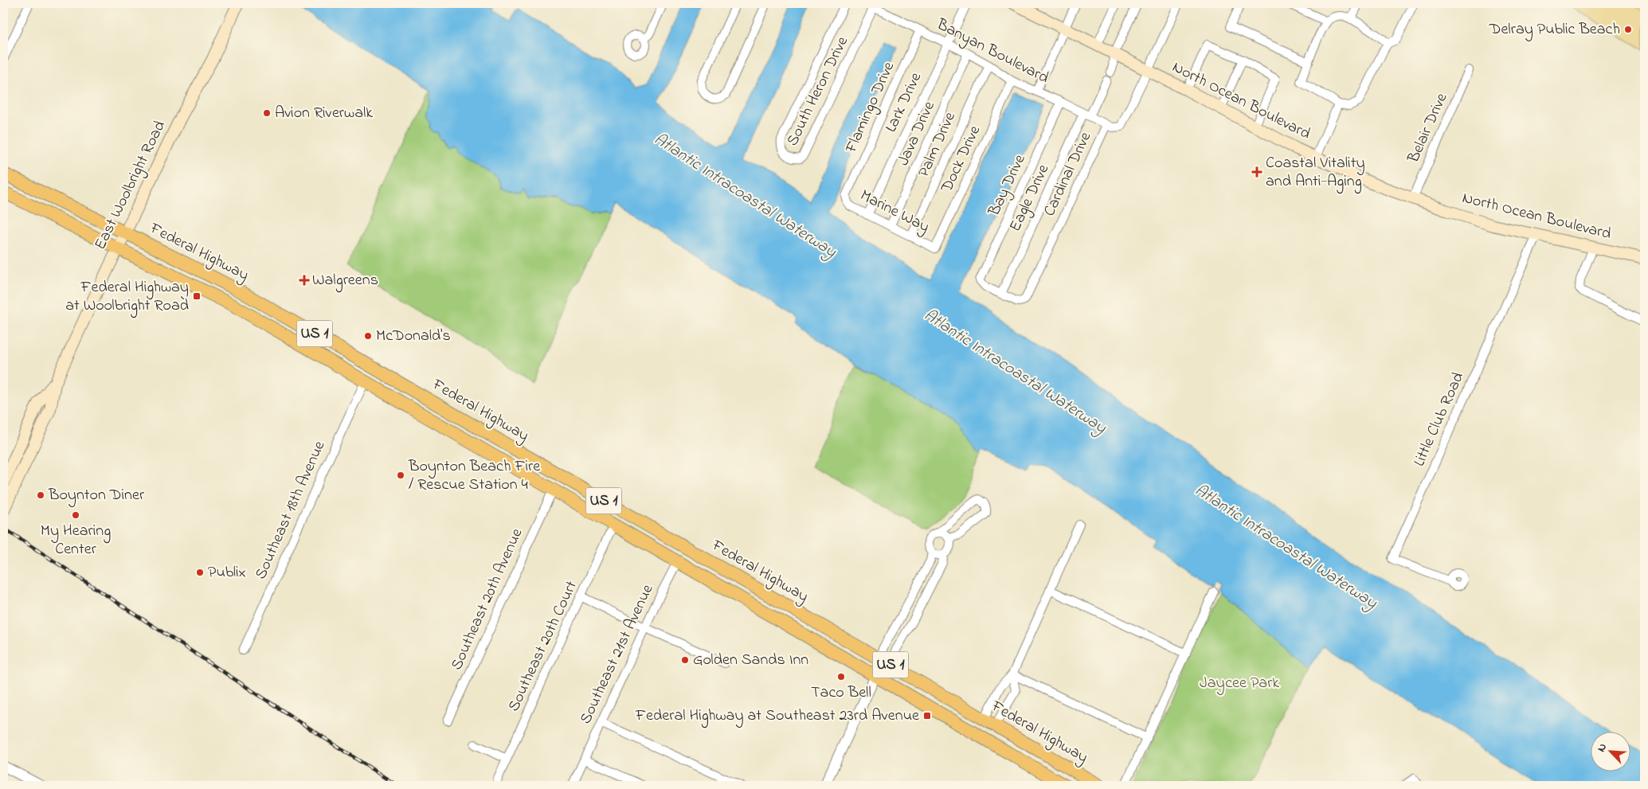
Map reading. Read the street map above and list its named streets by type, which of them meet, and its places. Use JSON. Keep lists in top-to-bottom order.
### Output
{
  "streets": {
    "main road": [
      "North Ocean Boulevard",
      "East Woolbright Road",
      "Federal Highway",
      "US 1"
    ],
    "street": [
      "Banyan Boulevard",
      "South Heron Drive",
      "Lark Drive",
      "Flamingo Drive",
      "Belair Drive",
      "Java Drive",
      "Palm Drive",
      "Dock Drive",
      "Cardinal Drive",
      "Bay Drive",
      "Eagle Drive",
      "Marine Way",
      "Little Club Road",
      "Southeast 18th Avenue",
      "Southeast 20th Avenue",
      "Southeast 20th Court",
      "Southeast 21st Avenue"
    ]
  },
  "crossings": [
    ["Banyan Boulevard", "South Heron Drive"],
    ["Banyan Boulevard", "Lark Drive"],
    ["Banyan Boulevard", "Flamingo Drive"],
    ["Banyan Boulevard", "Java Drive"],
    ["Banyan Boulevard", "Palm Drive"],
    ["Banyan Boulevard", "Dock Drive"],
    ["Banyan Boulevard", "Cardinal Drive"],
    ["Banyan Boulevard", "Bay Drive"],
    ["Banyan Boulevard", "Eagle Drive"],
    ["North Ocean Boulevard", "Belair Drive"],
    ["North Ocean Boulevard", "Cardinal Drive"],
    ["North Ocean Boulevard", "Eagle Drive"],
    ["North Ocean Boulevard", "Little Club Road"],
    ["Lark Drive", "Marine Way"],
    ["Flamingo Drive", "Marine Way"],
    ["Java Drive", "Marine Way"],
    ["Palm Drive", "Marine Way"],
    ["Dock Drive", "Marine Way"],
    ["Cardinal Drive", "Bay Drive"],
    ["Cardinal Drive", "Eagle Drive"],
    ["East Woolbright Road", "Federal Highway"],
    ["Bay Drive", "Eagle Drive"],
    ["Federal Highway", "Southeast 18th Avenue"],
    ["Federal Highway", "Southeast 20th Avenue"],
    ["Federal Highway", "Southeast 20th Court"],
    ["Federal Highway", "Southeast 21st Avenue"]
  ],
  "water": ["Atlantic Intracoastal Waterway"],
  "parks": ["Jaycee Park"],
  "places": {
    "other": [
      "Delray Public Beach",
      "Avion Riverwalk",
      "McDonald's",
      "Boynton Beach Fire / Rescue Station 4",
      "Boynton Diner",
      "My Hearing Center",
      "Publix",
      "Golden Sands Inn",
      "Taco Bell"
    ],
    "health": ["Coastal Vitality and Anti-Aging", "Walgreens"],
    "transit": ["Federal Highway at Woolbright Road", "Federal Highway at Southeast 23rd Avenue"]
  },
  "north": "top left"
}
